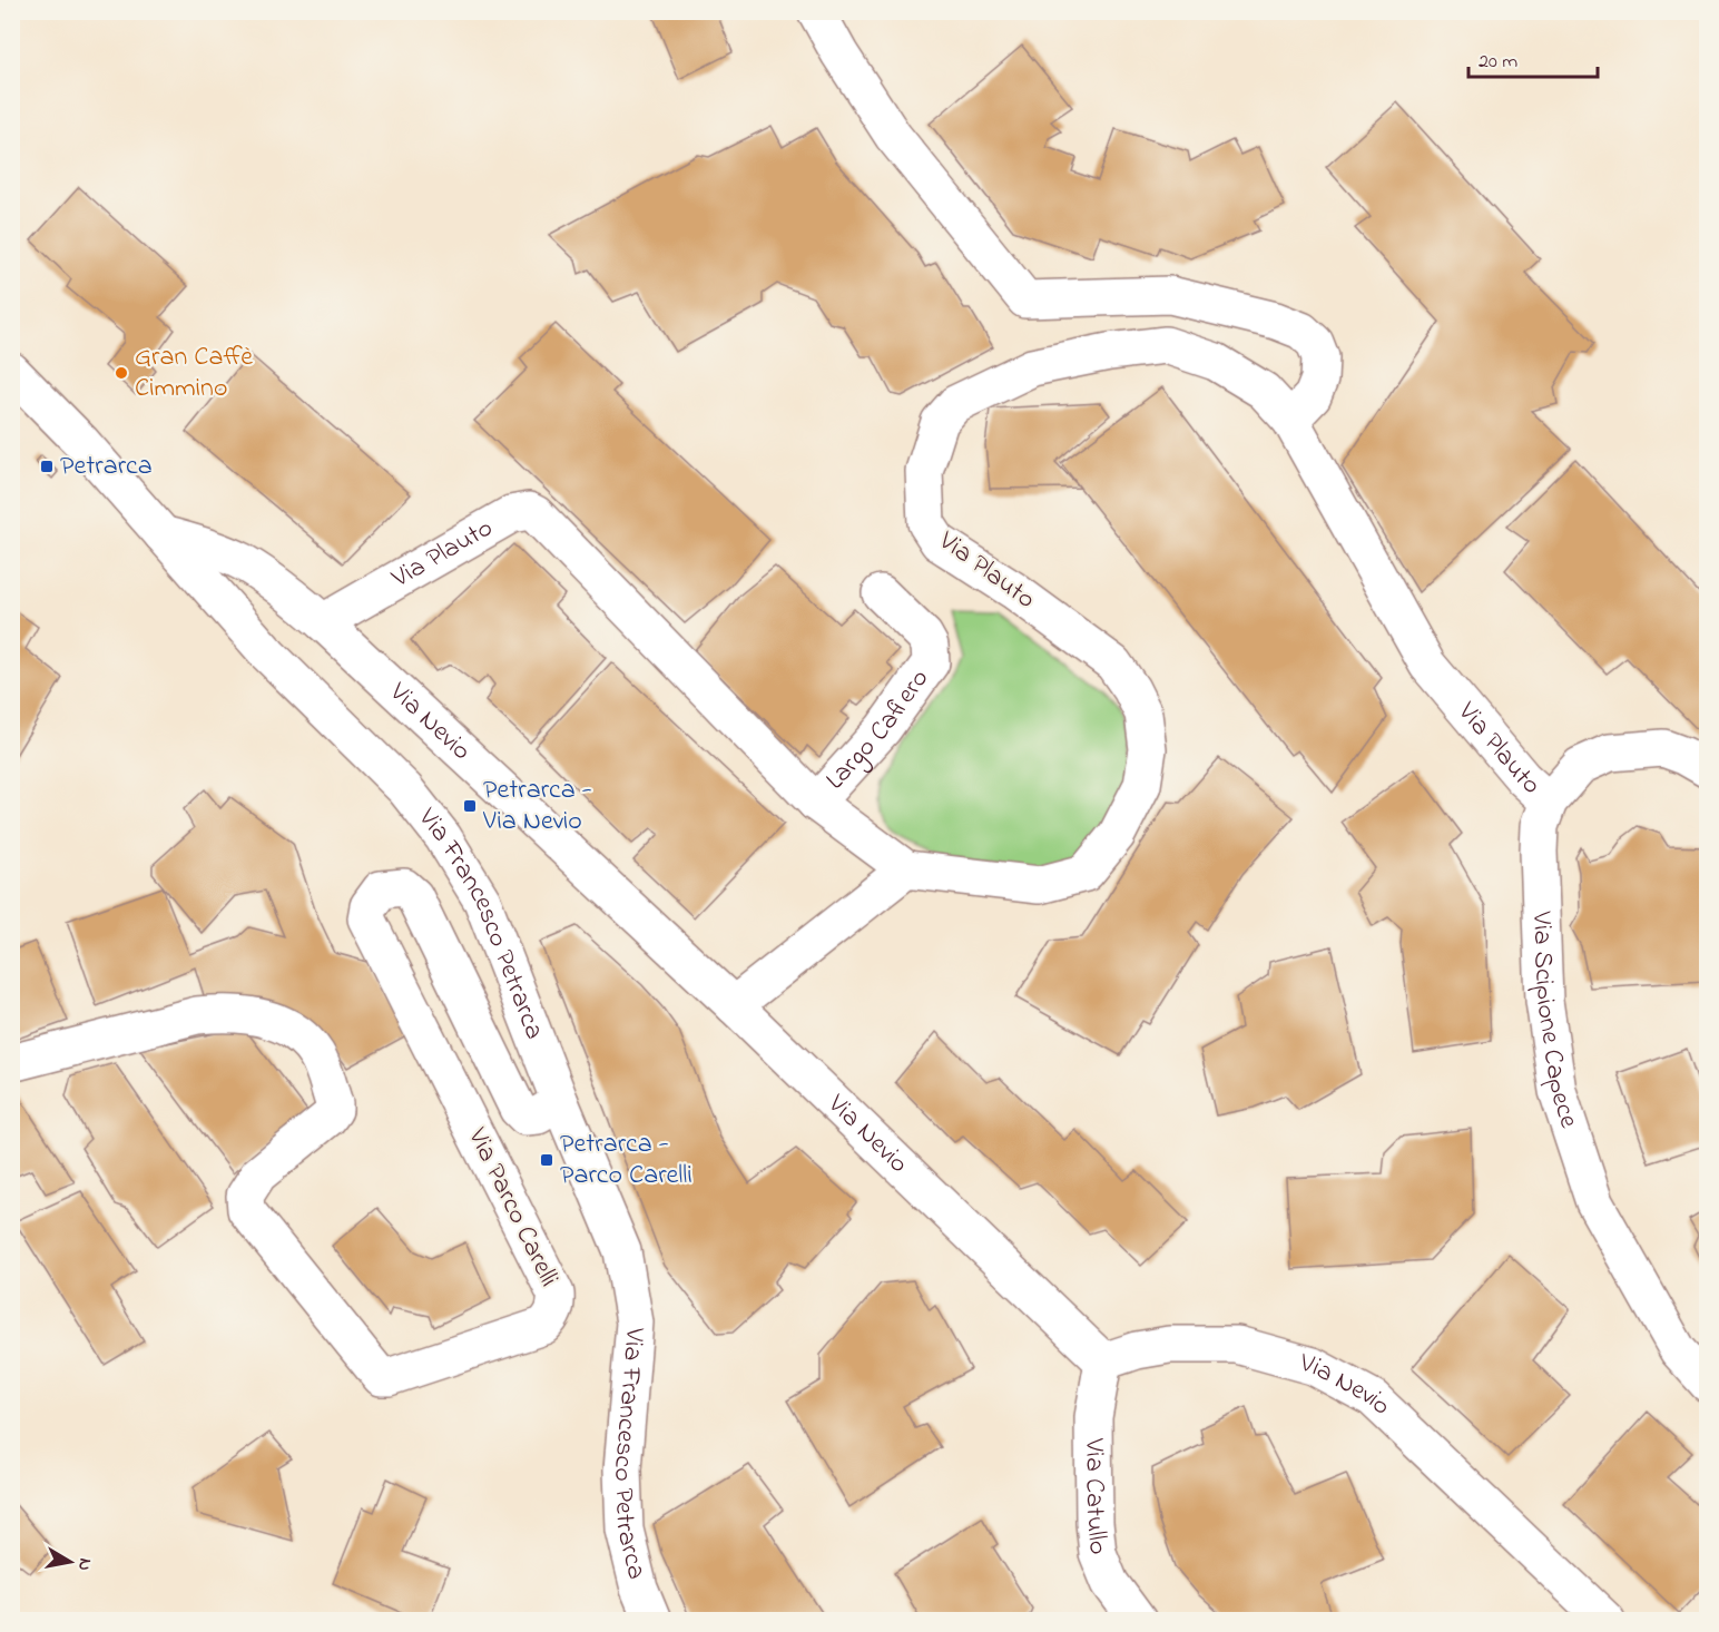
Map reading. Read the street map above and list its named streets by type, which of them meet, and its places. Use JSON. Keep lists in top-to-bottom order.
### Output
{
  "streets": {
    "street": [
      "Via Plauto",
      "Via Nevio",
      "Largo Cafiero",
      "Via Francesco Petrarca",
      "Via Scipione Capece",
      "Via Parco Carelli",
      "Via Catullo"
    ]
  },
  "crossings": [
    ["Via Plauto", "Via Nevio"],
    ["Via Plauto", "Largo Cafiero"],
    ["Via Plauto", "Via Scipione Capece"],
    ["Via Nevio", "Via Francesco Petrarca"],
    ["Via Nevio", "Via Catullo"],
    ["Via Francesco Petrarca", "Via Parco Carelli"]
  ],
  "places": {
    "other": ["Gran Caffè Cimmino"],
    "transit": ["Petrarca", "Petrarca - Via Nevio", "Petrarca - Parco Carelli"]
  },
  "scale_bar": "20 m",
  "north": "right"
}
